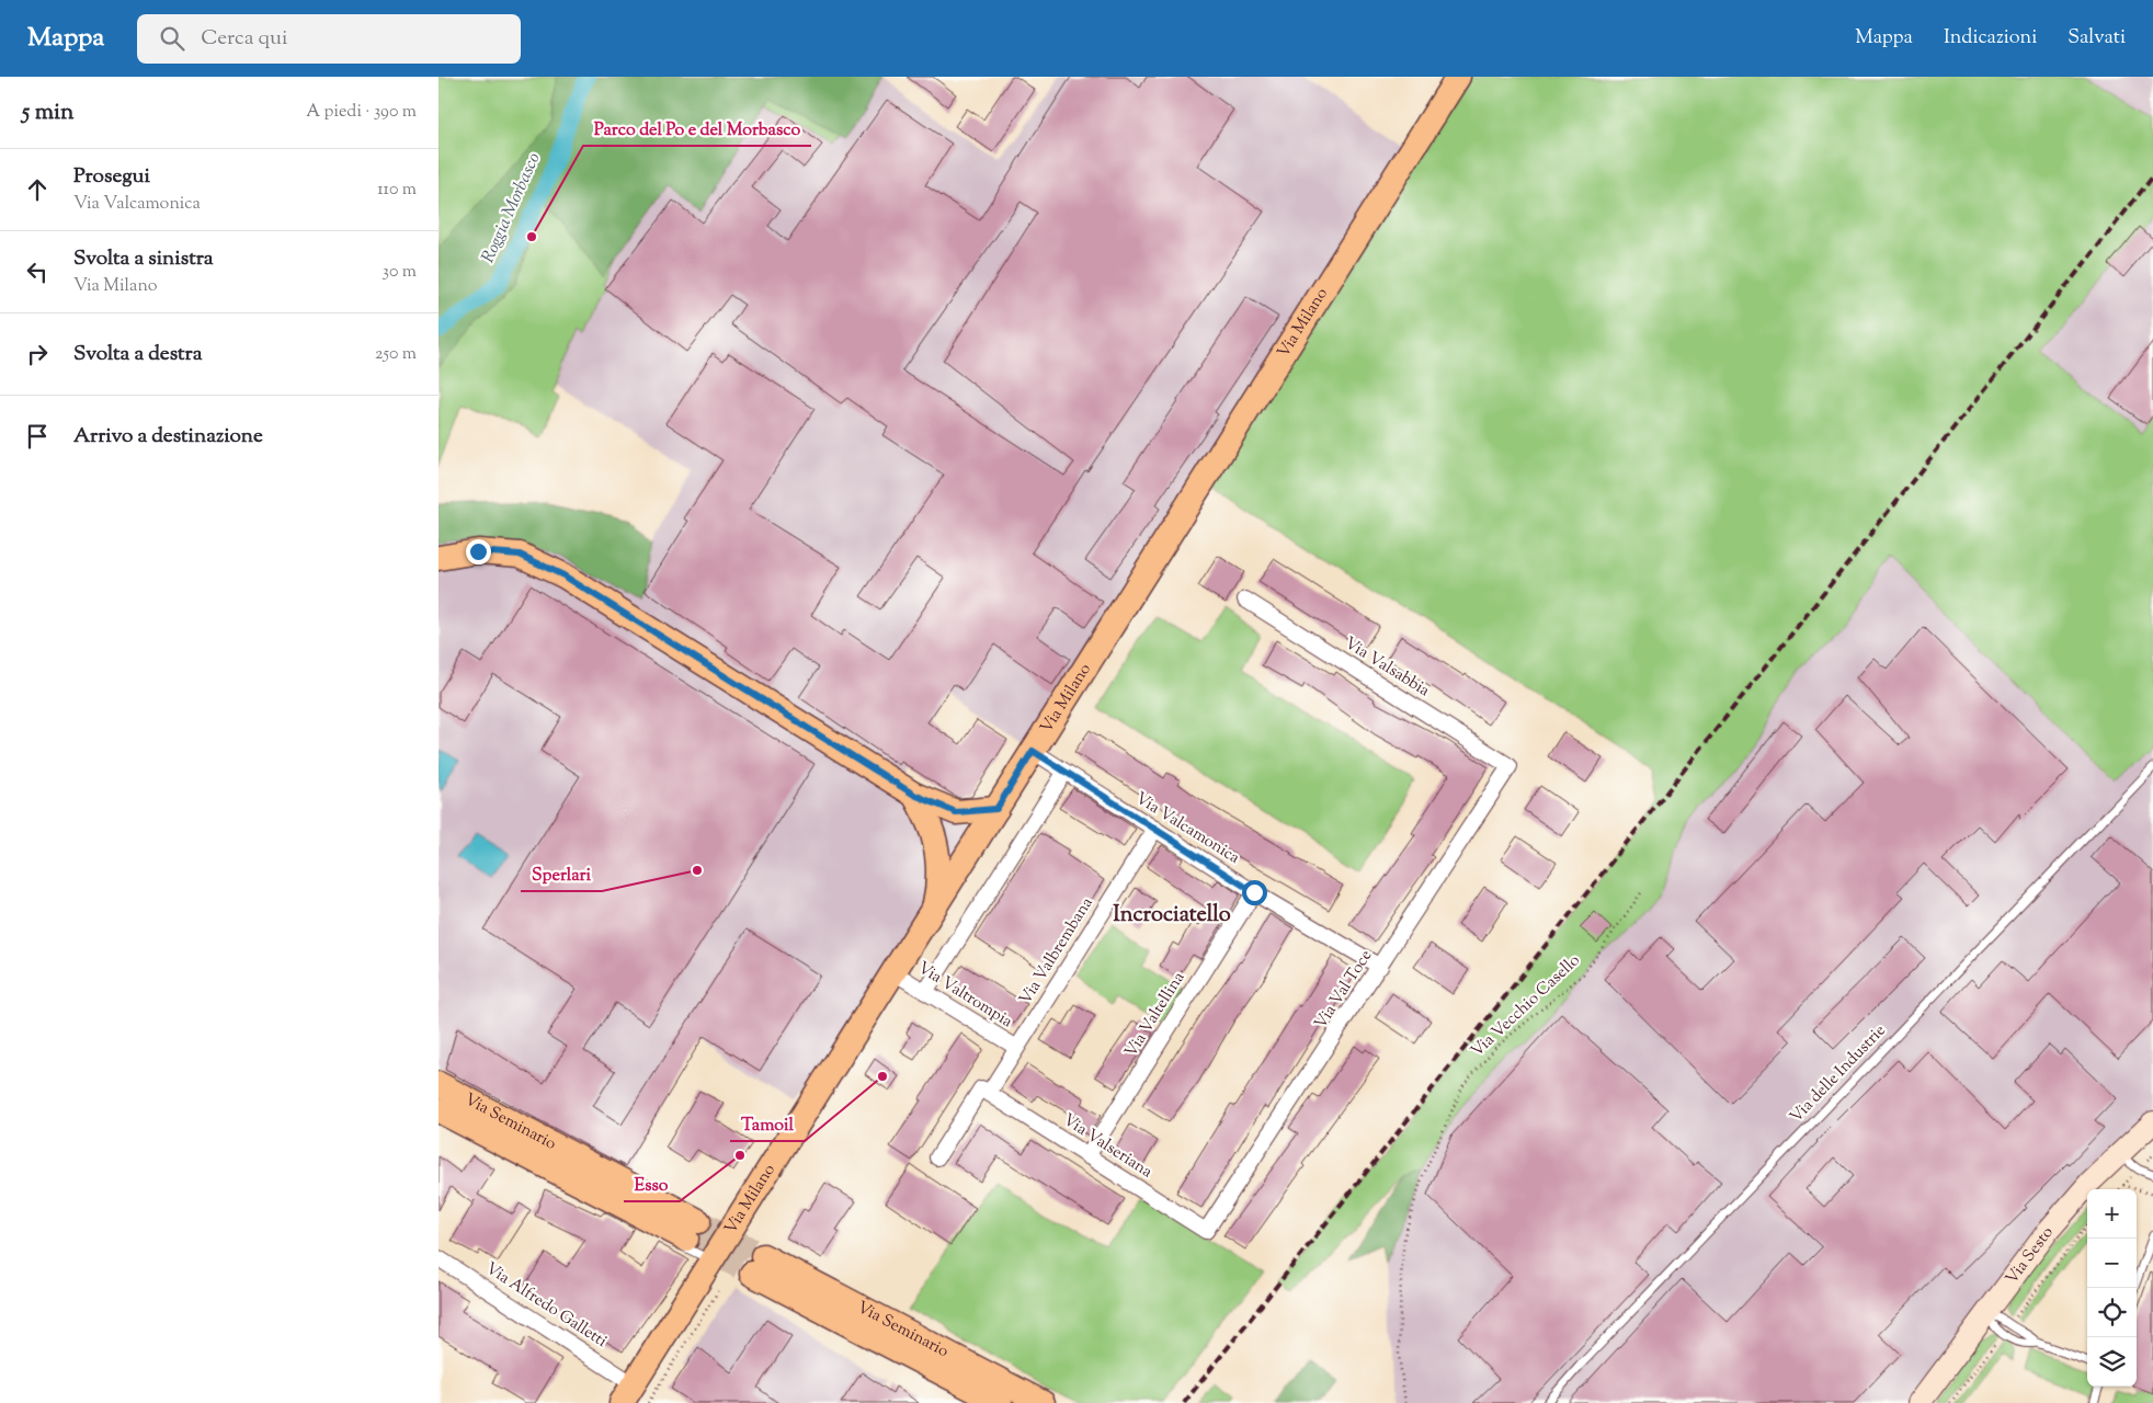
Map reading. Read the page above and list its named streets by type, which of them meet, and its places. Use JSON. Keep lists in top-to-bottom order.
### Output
{
  "streets": {
    "main road": ["Via Milano", "Via Seminario"],
    "street": [
      "Via Valsabbia",
      "Via Valcamonica",
      "Via Valbrembana",
      "Via Val Toce",
      "Via Valtrompia",
      "Via Valtellina",
      "Via Valseriana",
      "Via Sesto",
      "Via Alfredo Galletti"
    ],
    "lane": ["Via delle Industrie"],
    "path": ["Via Vecchio Casello"]
  },
  "crossings": [
    ["Via Milano", "Via Valcamonica"],
    ["Via Milano", "Via Valtrompia"],
    ["Via Milano", "Via Alfredo Galletti"],
    ["Via Valsabbia", "Via Val Toce"],
    ["Via Valcamonica", "Via Valbrembana"],
    ["Via Valcamonica", "Via Val Toce"],
    ["Via Valcamonica", "Via Valtellina"],
    ["Via Valbrembana", "Via Valtrompia"],
    ["Via Valbrembana", "Via Valseriana"],
    ["Via Val Toce", "Via Valseriana"],
    ["Via Valtellina", "Via Valseriana"]
  ],
  "districts": ["Incrociatello"],
  "water": ["Roggia Morbasco"],
  "places": [
    "Parco del Po e del Morbasco",
    "Sperlari",
    "Tamoil",
    "Esso"
  ],
  "page": {
    "header": "Mappa",
    "search": "Cerca qui",
    "nav": ["Mappa", "Indicazioni", "Salvati"],
    "heading": ["5 min", "A piedi · 390 m"],
    "list": [
      ["Prosegui", "Via Valcamonica", "110 m"],
      ["Svolta a sinistra", "Via Milano", "30 m"],
      ["Svolta a destra", "250 m"],
      "Arrivo a destinazione"
    ],
    "map_buttons": ["+", "−"]
  }
}
